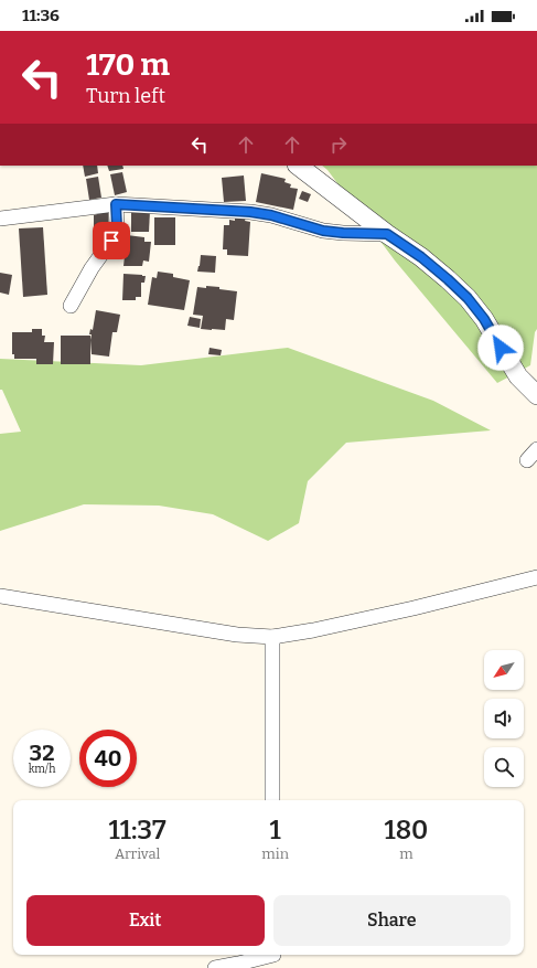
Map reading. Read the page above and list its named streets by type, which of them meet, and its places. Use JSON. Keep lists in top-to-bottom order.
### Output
{
  "north": "bottom left",
  "page": {
    "status": "11:36",
    "turn": ["170 m", "Turn left"],
    "speed": "32 km/h",
    "limit": "40",
    "eta": [
      "11:37",
      "Arrival",
      "1",
      "min",
      "180",
      "m"
    ],
    "buttons": ["Exit", "Share"]
  }
}
